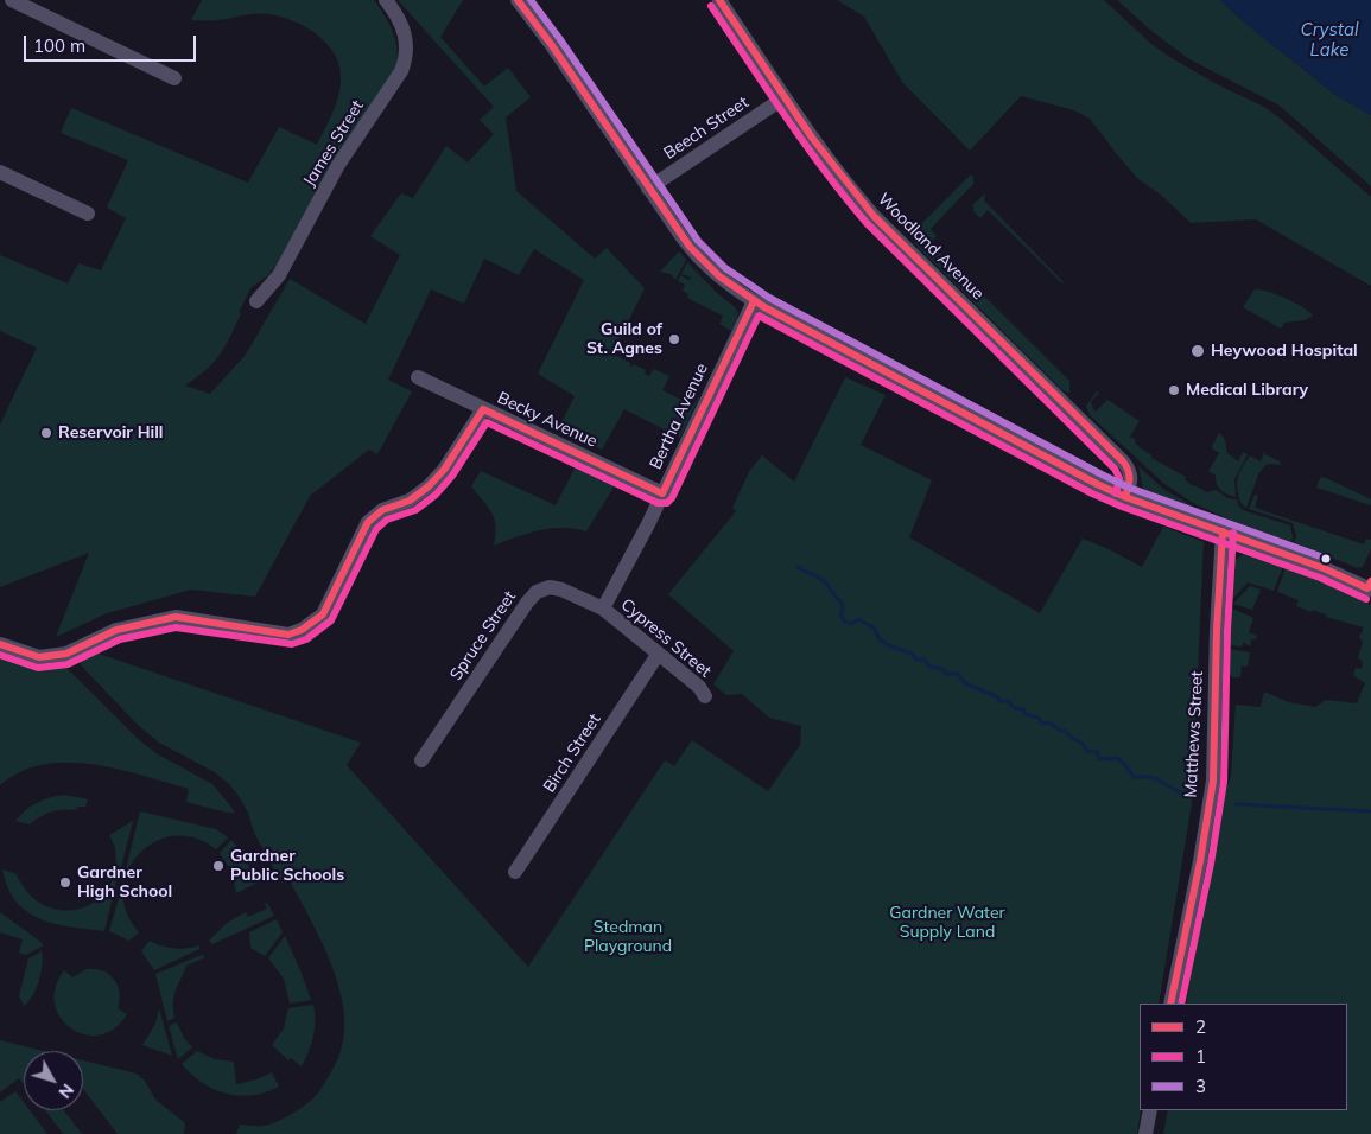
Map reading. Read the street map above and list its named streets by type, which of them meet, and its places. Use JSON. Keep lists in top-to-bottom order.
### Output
{
  "streets": {
    "street": [
      "Beech Street",
      "James Street",
      "Woodland Avenue",
      "Bertha Avenue",
      "Becky Avenue",
      "Spruce Street",
      "Cypress Street",
      "Matthews Street",
      "Birch Street"
    ]
  },
  "crossings": [
    ["Beech Street", "Woodland Avenue"],
    ["Bertha Avenue", "Becky Avenue"],
    ["Bertha Avenue", "Spruce Street"],
    ["Bertha Avenue", "Cypress Street"],
    ["Spruce Street", "Cypress Street"],
    ["Cypress Street", "Birch Street"]
  ],
  "water": ["Crystal Lake"],
  "parks": ["Gardner Water Supply Land", "Stedman Playground"],
  "places": [
    "Guild of St. Agnes",
    "Heywood Hospital",
    "Medical Library",
    "Reservoir Hill",
    "Gardner Public Schools",
    "Gardner High School"
  ],
  "lines": ["transit line 2", "transit line 3", "transit line 1"],
  "legend": ["2", "1", "3"],
  "scale_bar": "100 m",
  "north": "bottom right"
}
